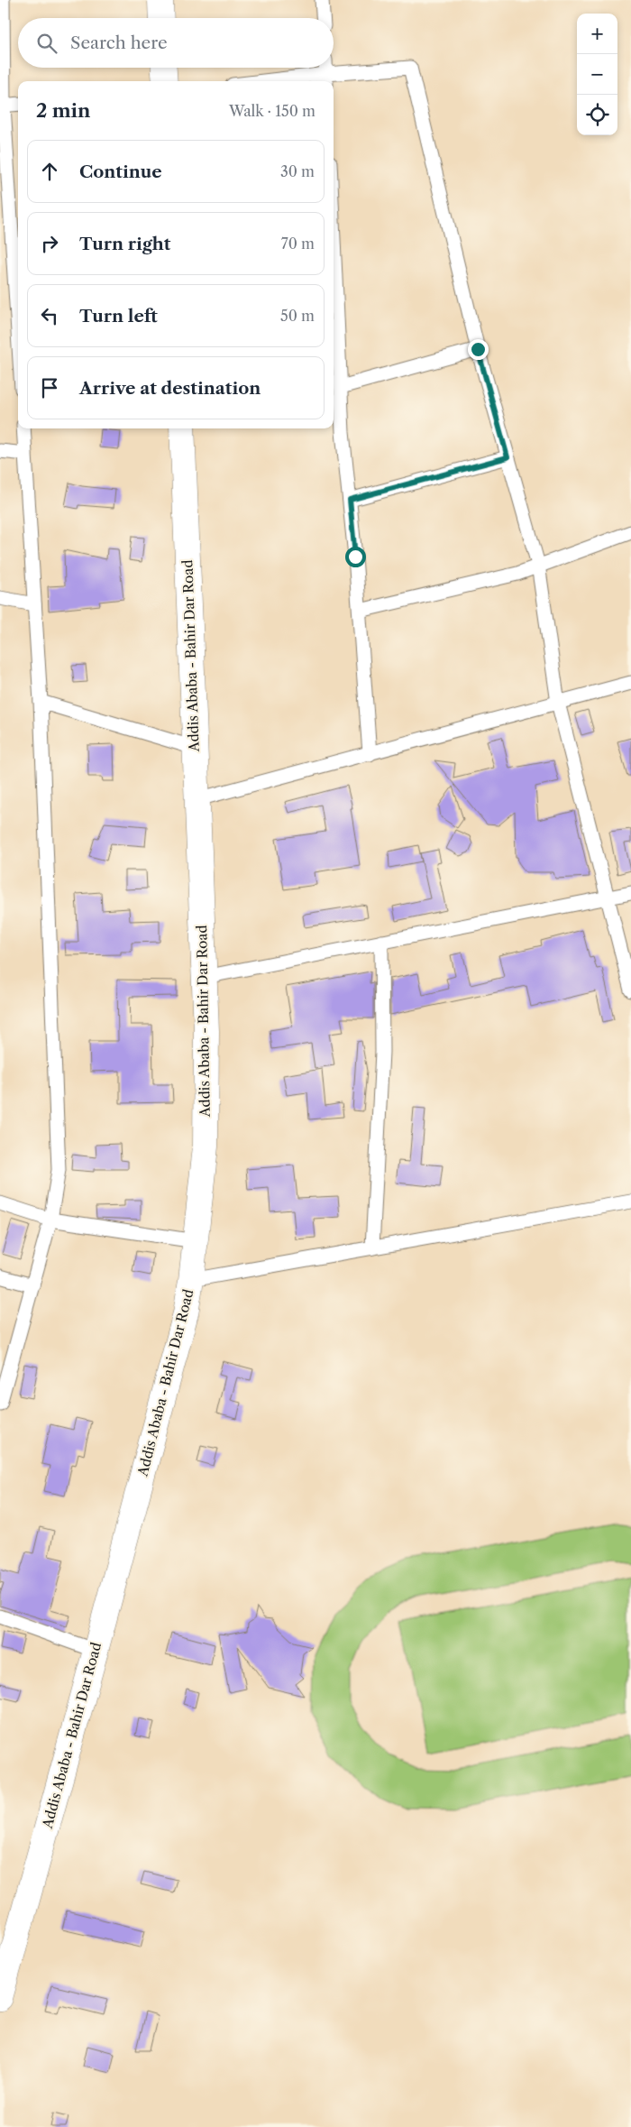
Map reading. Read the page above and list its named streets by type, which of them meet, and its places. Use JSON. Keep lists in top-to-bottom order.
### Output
{
  "streets": {
    "highway": ["Addis Ababa - Bahir Dar Road"]
  },
  "page": {
    "map_buttons": ["+", "−"],
    "search": "Search here",
    "heading": ["2 min", "Walk · 150 m"],
    "list": [
      ["Continue", "30 m"],
      ["Turn right", "70 m"],
      ["Turn left", "50 m"],
      "Arrive at destination"
    ]
  }
}
